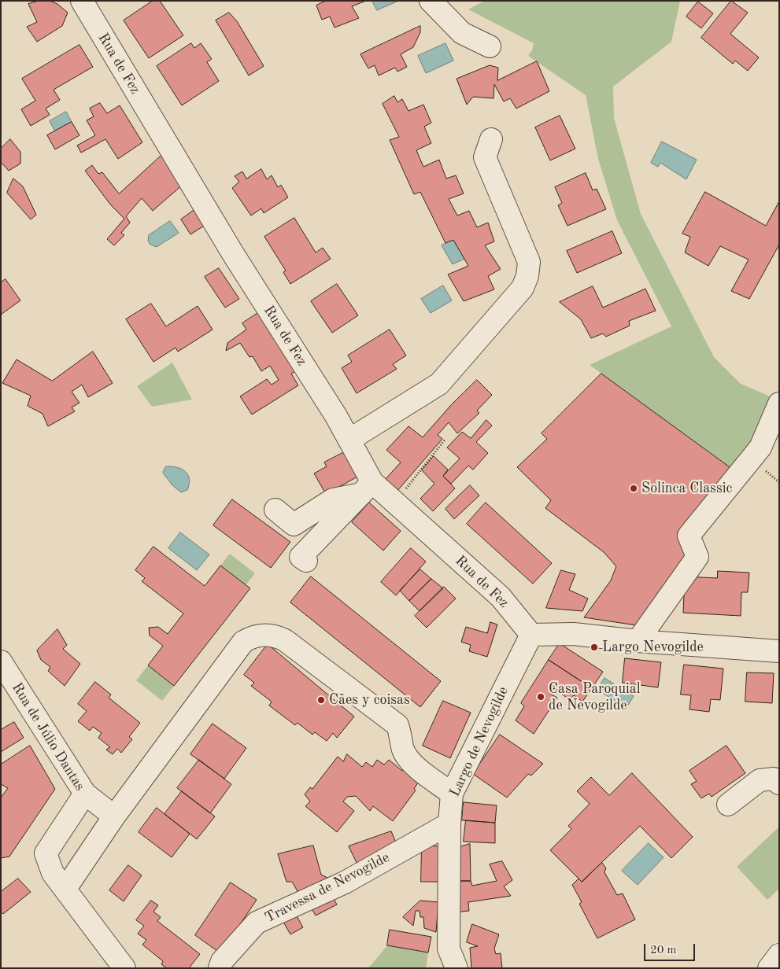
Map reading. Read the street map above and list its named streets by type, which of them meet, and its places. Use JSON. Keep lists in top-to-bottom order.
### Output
{
  "streets": {
    "street": [
      "Rua de Fez",
      "Rua de Júlio Dantas",
      "Largo de Nevogilde",
      "Travessa de Nevogilde"
    ]
  },
  "crossings": [
    ["Rua de Fez", "Largo de Nevogilde"],
    ["Largo de Nevogilde", "Travessa de Nevogilde"]
  ],
  "places": [
    "Solinca Classic",
    "Largo Nevogilde",
    "Casa Paroquial de Nevogilde",
    "Cães y coisas"
  ],
  "scale_bar": "20 m"
}
